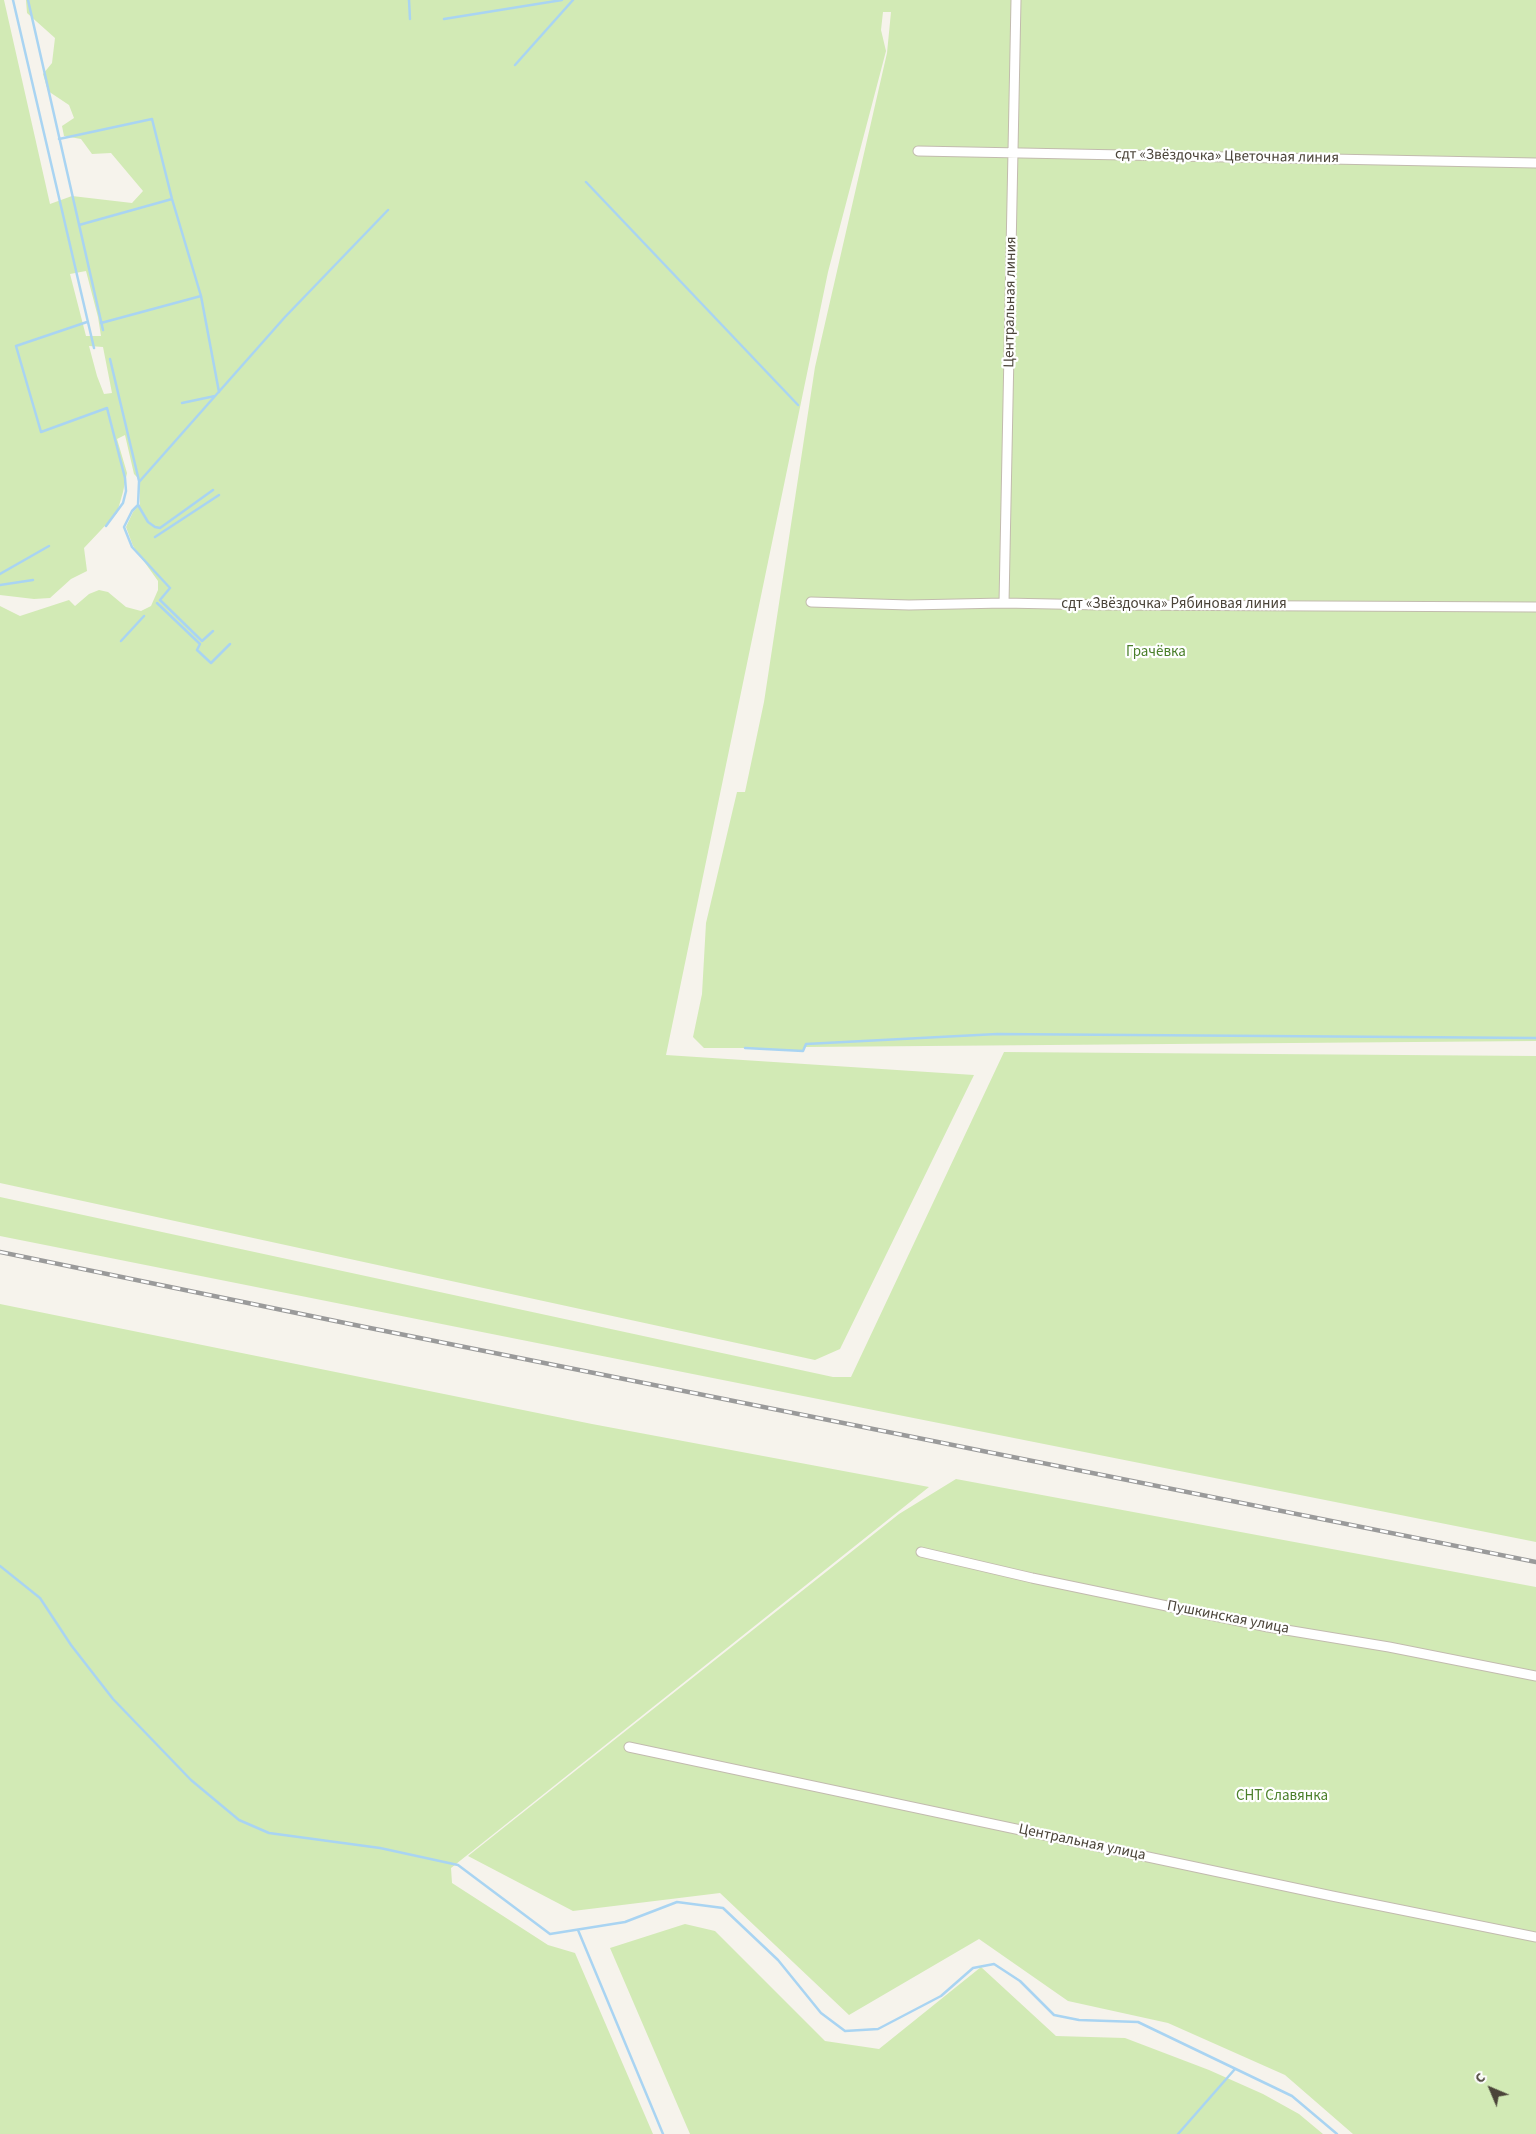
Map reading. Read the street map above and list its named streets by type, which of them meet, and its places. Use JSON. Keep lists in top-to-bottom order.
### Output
{
  "streets": {
    "street": [
      "сдт «Звёздочка» Цветочная линия",
      "Центральная линия",
      "сдт «Звёздочка» Рябиновая линия",
      "Пушкинская улица",
      "Центральная улица"
    ]
  },
  "crossings": [
    ["сдт «Звёздочка» Цветочная линия", "Центральная линия"],
    ["Центральная линия", "сдт «Звёздочка» Рябиновая линия"]
  ],
  "parks": ["Грачёвка", "СНТ Славянка"],
  "north": "top left"
}
